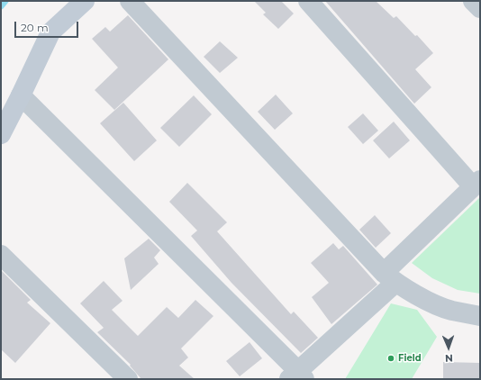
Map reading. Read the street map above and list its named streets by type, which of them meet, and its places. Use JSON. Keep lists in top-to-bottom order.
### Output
{
  "places": ["Field"],
  "scale_bar": "20 m",
  "north": "bottom"
}
